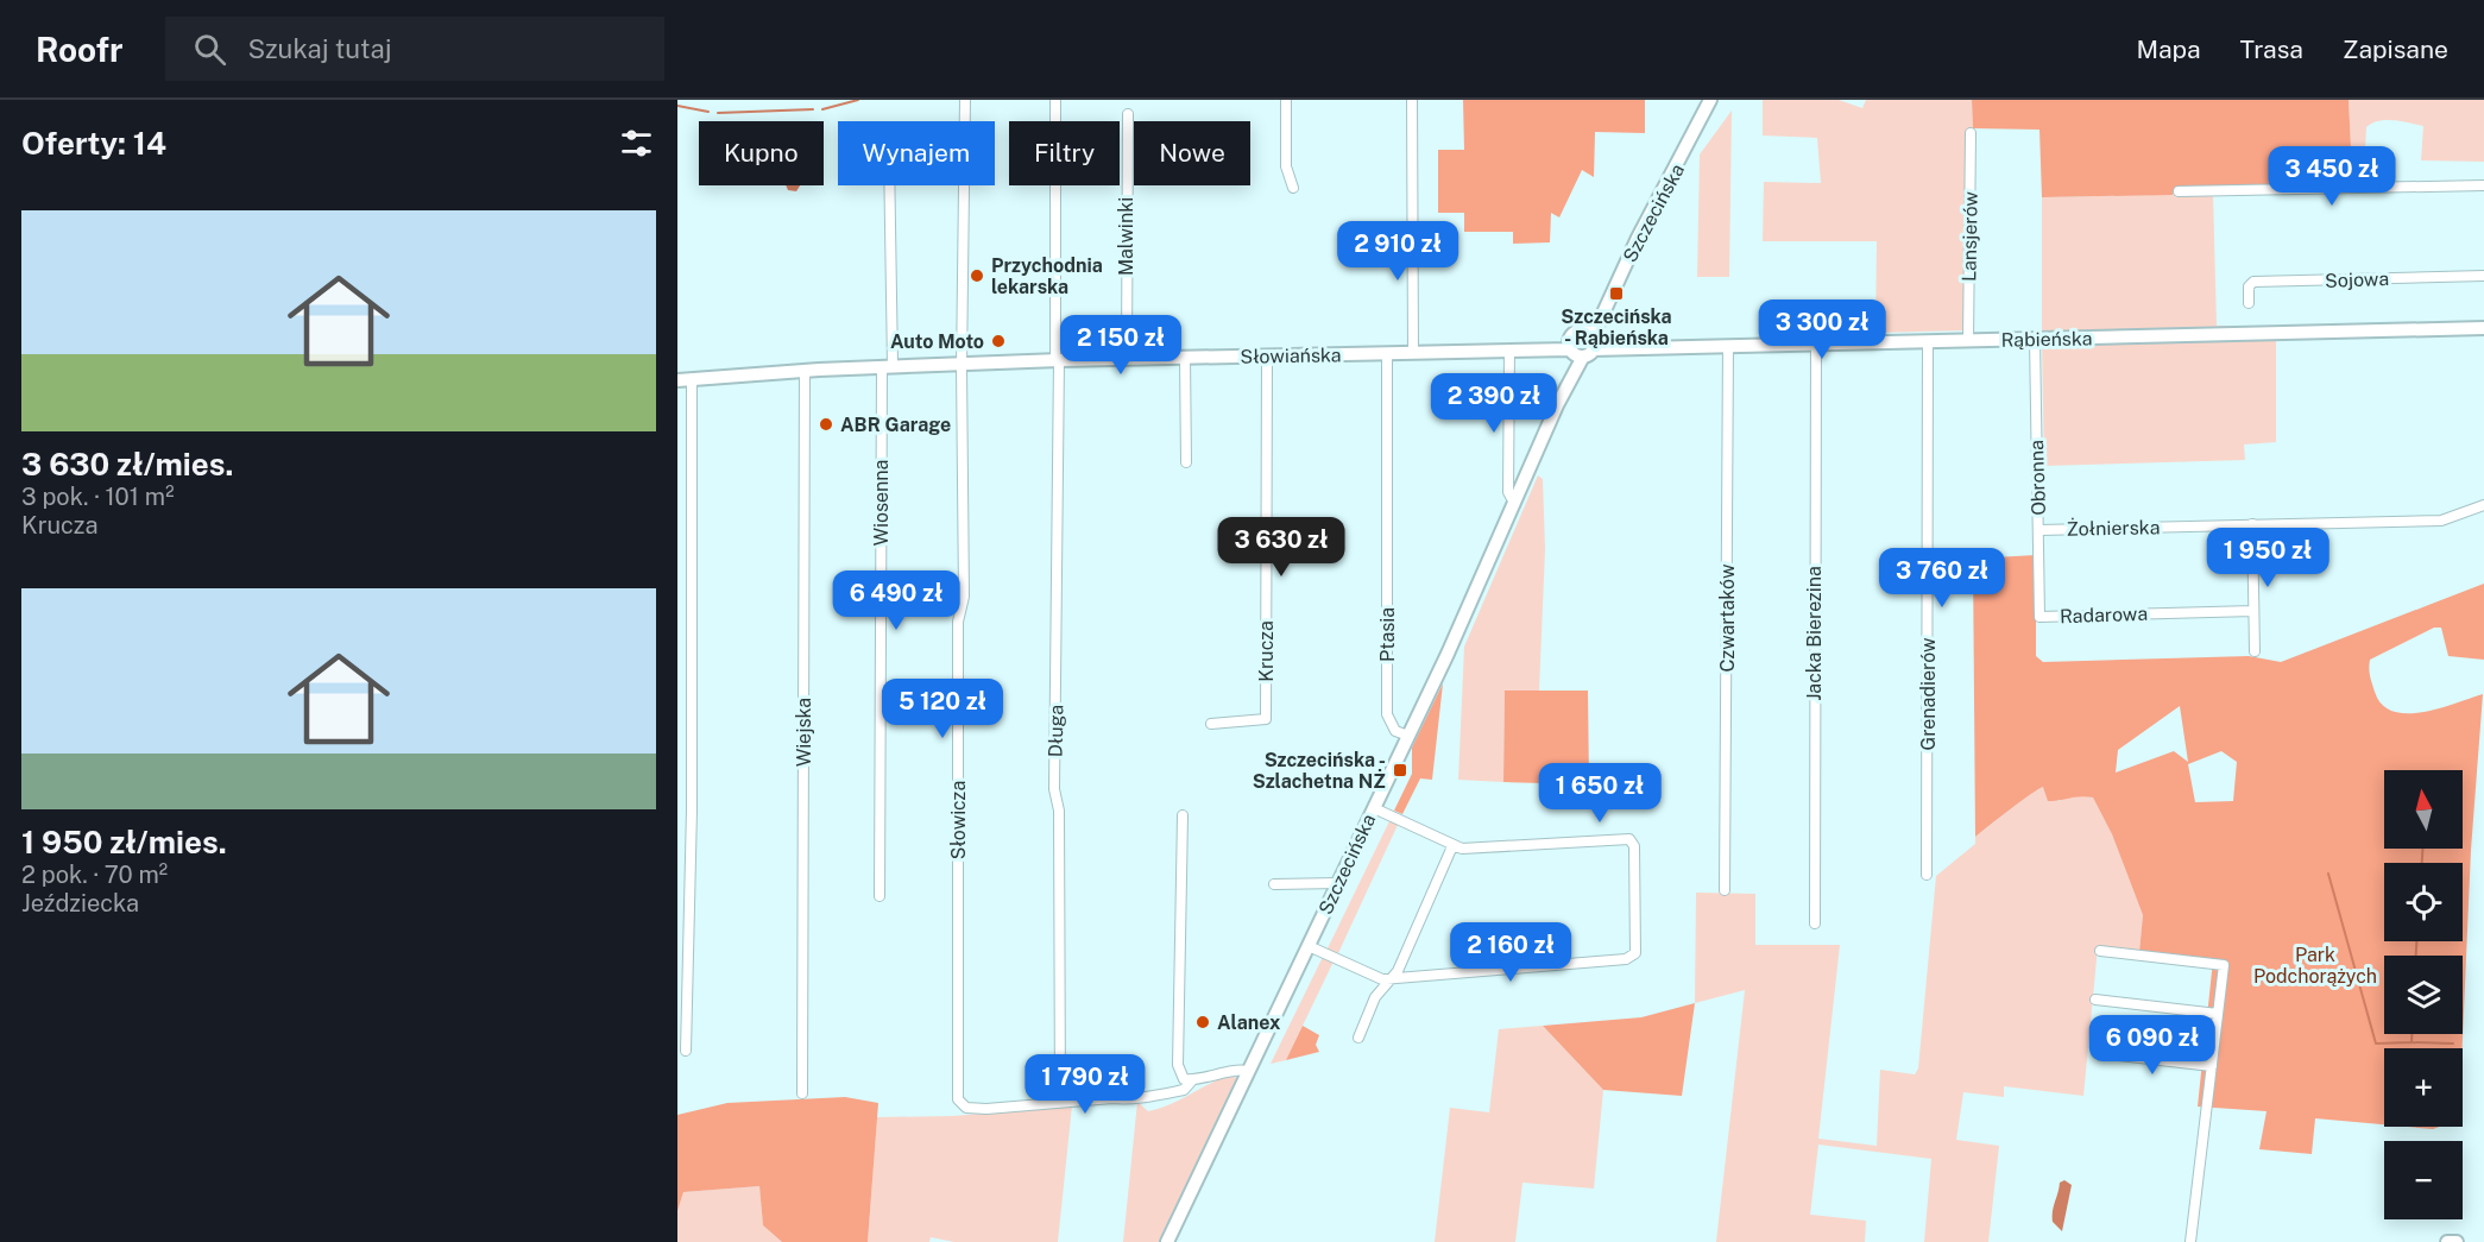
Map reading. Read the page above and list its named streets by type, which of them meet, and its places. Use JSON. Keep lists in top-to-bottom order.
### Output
{
  "streets": {
    "street": [
      "Szczecińska",
      "Malwinki",
      "Lansjerów",
      "Sojowa",
      "Rąbieńska",
      "Słowiańska",
      "Obronna",
      "Wiosenna",
      "Żołnierska",
      "Radarowa",
      "Czwartaków",
      "Jacka Bierezina",
      "Ptasia",
      "Krucza",
      "Grenadierów",
      "Długa",
      "Wiejska",
      "Słowicza"
    ]
  },
  "crossings": [
    ["Szczecińska", "Rąbieńska"],
    ["Szczecińska", "Słowiańska"],
    ["Szczecińska", "Ptasia"],
    ["Malwinki", "Słowiańska"],
    ["Lansjerów", "Rąbieńska"],
    ["Rąbieńska", "Słowiańska"],
    ["Rąbieńska", "Obronna"],
    ["Rąbieńska", "Czwartaków"],
    ["Rąbieńska", "Jacka Bierezina"],
    ["Rąbieńska", "Grenadierów"],
    ["Słowiańska", "Wiosenna"],
    ["Słowiańska", "Ptasia"],
    ["Słowiańska", "Krucza"],
    ["Słowiańska", "Długa"],
    ["Słowiańska", "Wiejska"],
    ["Słowiańska", "Słowicza"],
    ["Obronna", "Żołnierska"],
    ["Obronna", "Radarowa"],
    ["Długa", "Słowicza"]
  ],
  "parks": ["Park Podchorążych"],
  "places": {
    "other": [
      "Przychodnia lekarska",
      "Auto Moto",
      "ABR Garage",
      "Alanex"
    ],
    "transit": ["Szczecińska - Rąbieńska", "Szczecińska - Szlachetna NŻ"]
  },
  "north": "top",
  "page": {
    "header": "Roofr",
    "search": "Szukaj tutaj",
    "nav": ["Mapa", "Trasa", "Zapisane"],
    "heading": "Oferty: 14",
    "chip": [
      "Kupno",
      "Wynajem",
      "Filtry",
      "Nowe"
    ],
    "price": [
      "3 450 zł",
      "2 910 zł",
      "3 300 zł",
      "2 150 zł",
      "2 390 zł",
      "3 630 zł",
      "1 950 zł",
      "3 760 zł",
      "6 490 zł",
      "5 120 zł",
      "1 650 zł",
      "2 160 zł",
      "6 090 zł",
      "1 790 zł"
    ],
    "list": [
      {
        "name": "3 630 zł/mies.",
        "note": "3 pok. · 101 m² · Krucza"
      },
      {
        "name": "1 950 zł/mies.",
        "note": "2 pok. · 70 m² · Jeździecka"
      }
    ],
    "map_buttons": ["+", "−"]
  }
}
